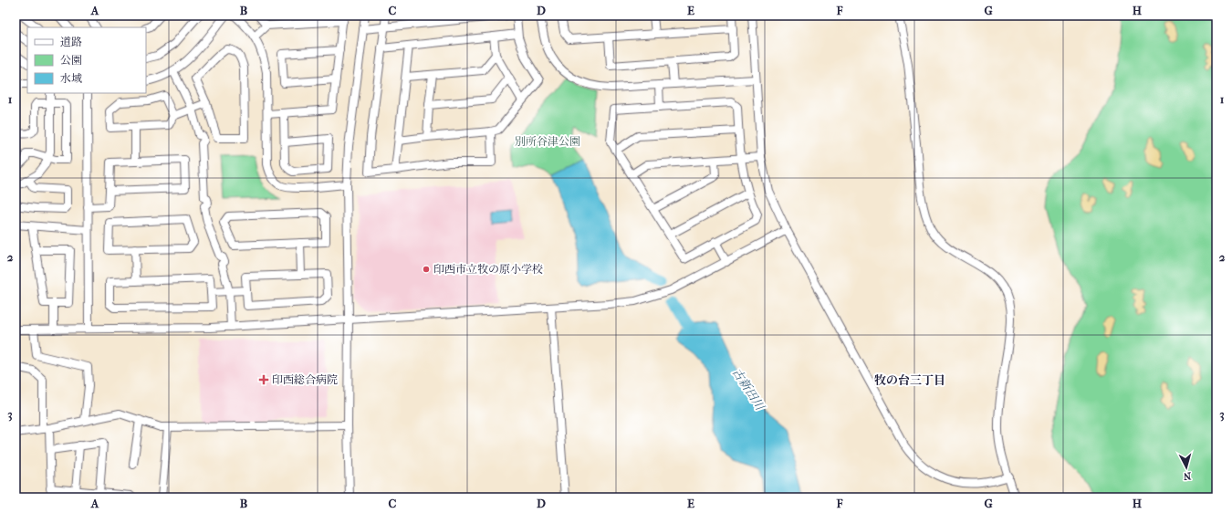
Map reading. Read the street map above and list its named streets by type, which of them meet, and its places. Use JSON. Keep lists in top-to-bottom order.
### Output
{
  "districts": ["牧の台三丁目"],
  "water": ["古新田川"],
  "parks": ["別所谷津公園"],
  "places": {
    "other": ["印西市立牧の原小学校"],
    "health": ["印西総合病院"]
  },
  "legend": ["道路", "公園", "水域"],
  "north": "bottom",
  "grid": {
    "columns": [
      "A",
      "B",
      "C",
      "D",
      "E",
      "F",
      "G",
      "H"
    ],
    "rows": ["1", "2", "3"]
  }
}
